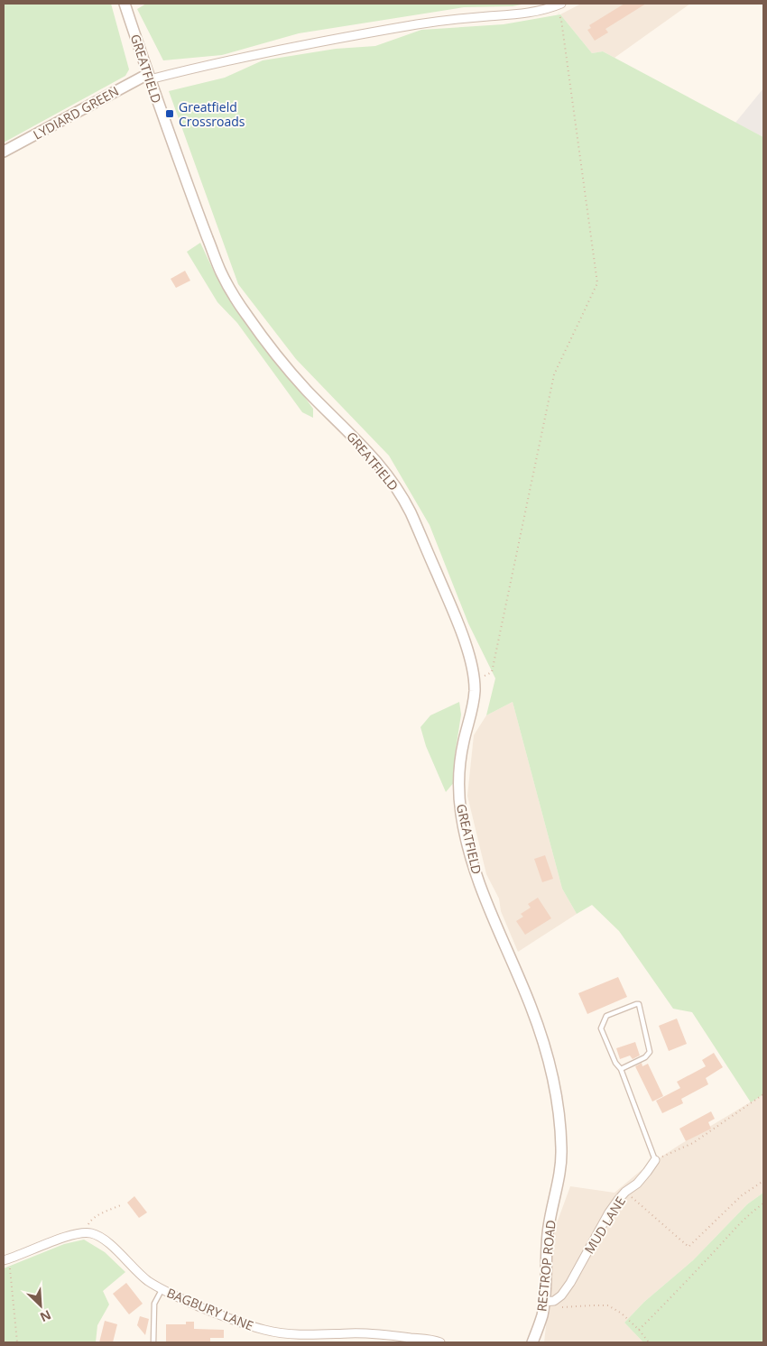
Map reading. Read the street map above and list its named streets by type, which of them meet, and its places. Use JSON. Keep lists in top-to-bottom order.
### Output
{
  "streets": {
    "street": [
      "GREATFIELD",
      "LYDIARD GREEN",
      "MUD LANE",
      "RESTROP ROAD",
      "BAGBURY LANE"
    ]
  },
  "crossings": [
    ["GREATFIELD", "LYDIARD GREEN"],
    ["GREATFIELD", "RESTROP ROAD"],
    ["MUD LANE", "RESTROP ROAD"]
  ],
  "places": {
    "transit": ["Greatfield Crossroads"]
  },
  "north": "bottom right"
}
